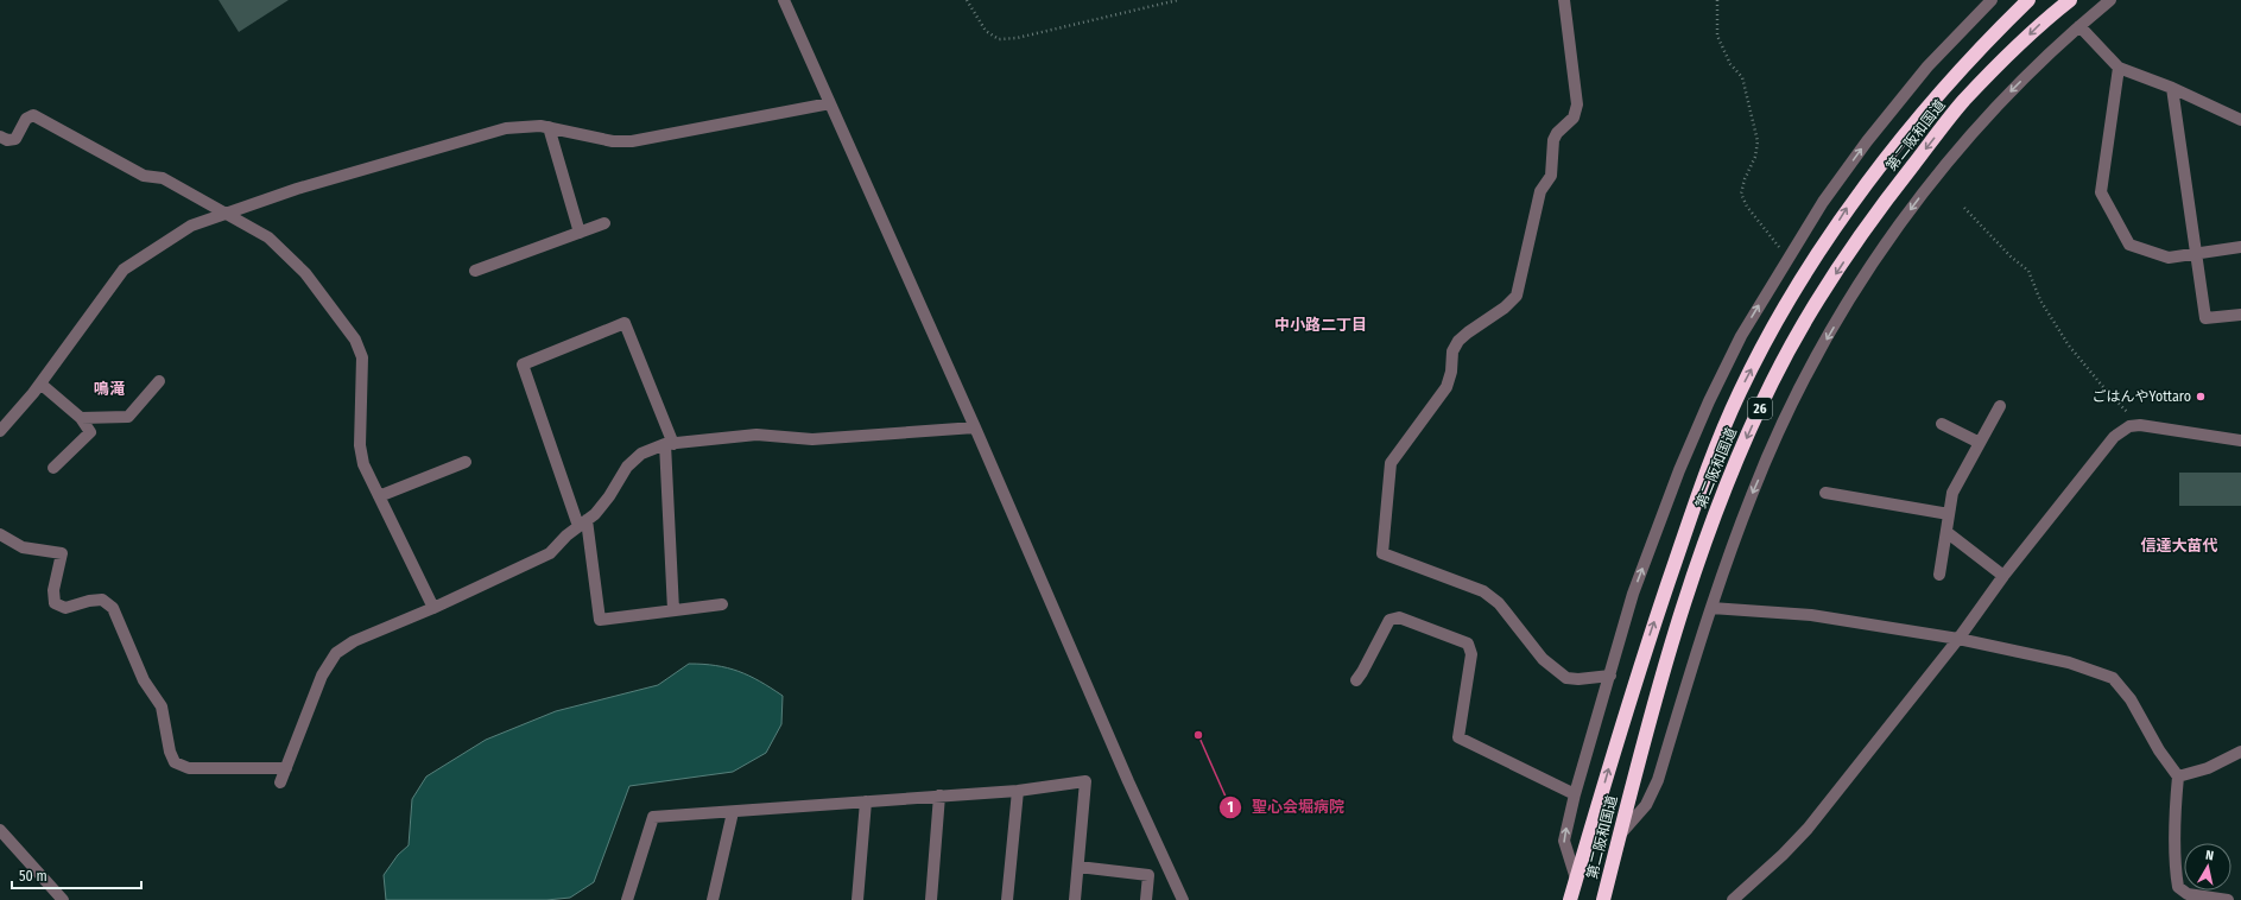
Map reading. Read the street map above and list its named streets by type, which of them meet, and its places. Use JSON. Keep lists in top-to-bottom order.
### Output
{
  "streets": {
    "highway": ["第二阪和国道", "26"]
  },
  "districts": ["中小路二丁目", "鳴滝", "信達大苗代"],
  "places": ["ごはんやYottaro", "聖心会堀病院"],
  "scale_bar": "50 m",
  "north": "top"
}
